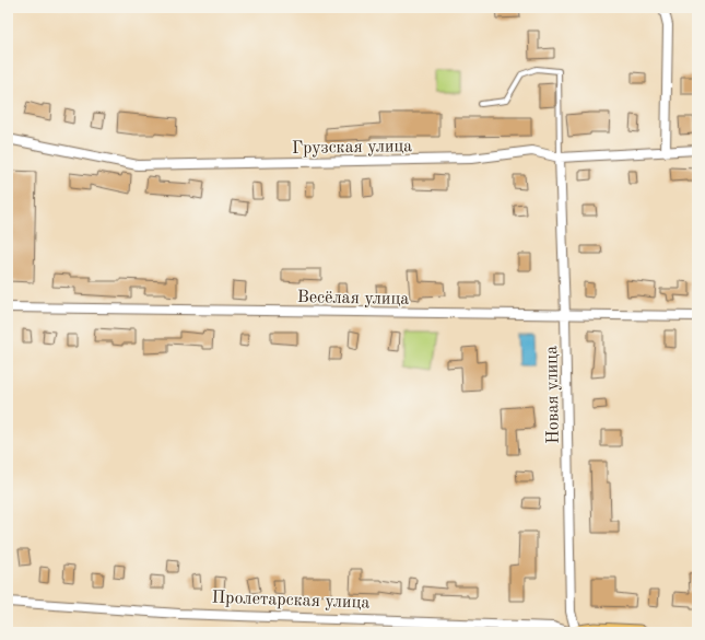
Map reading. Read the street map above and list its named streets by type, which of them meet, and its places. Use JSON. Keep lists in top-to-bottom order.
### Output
{
  "streets": {
    "street": [
      "Грузская улица",
      "Весёлая улица",
      "Новая улица",
      "Пролетарская улица"
    ]
  },
  "crossings": [
    ["Грузская улица", "Новая улица"],
    ["Весёлая улица", "Новая улица"]
  ]
}
